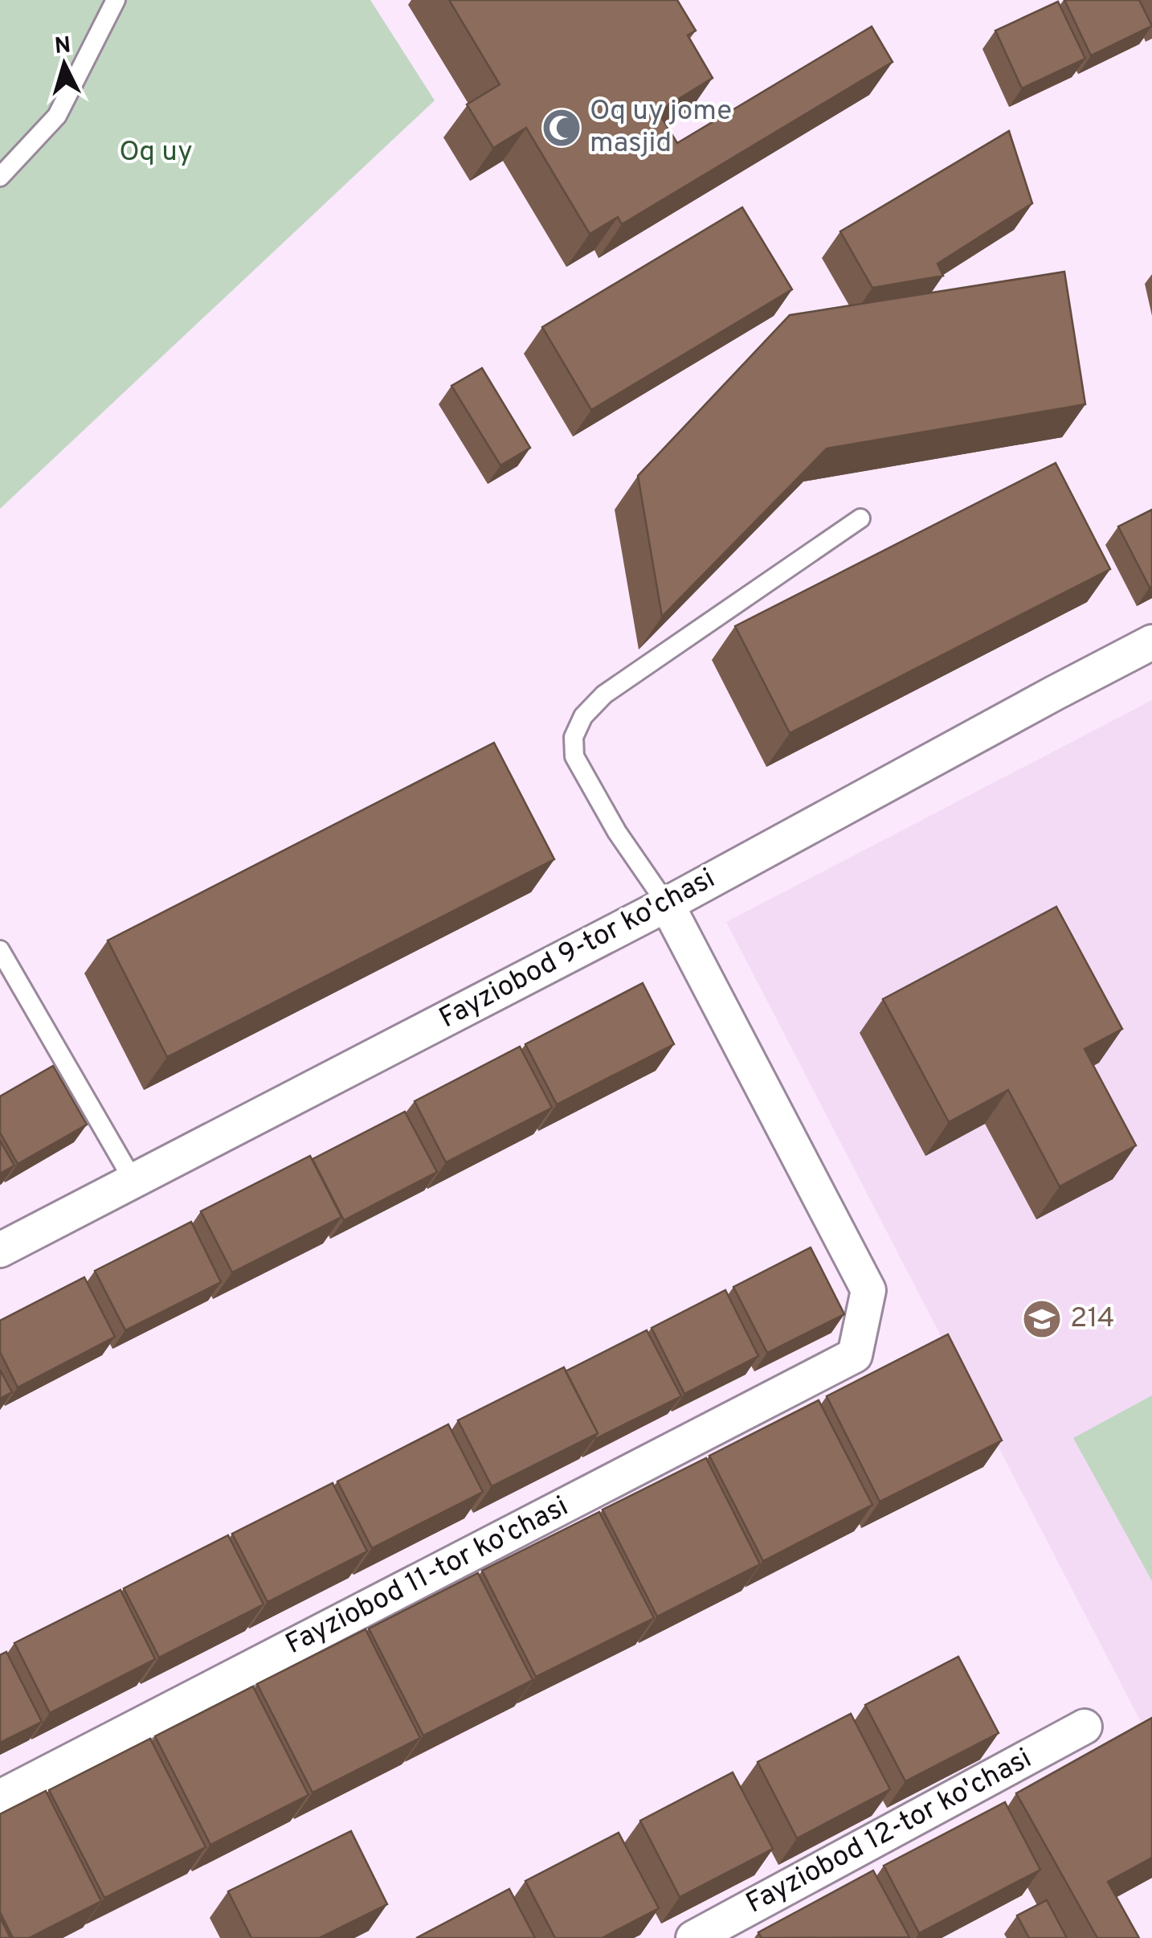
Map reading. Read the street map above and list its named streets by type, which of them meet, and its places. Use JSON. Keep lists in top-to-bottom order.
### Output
{
  "streets": {
    "street": ["Fayziobod 9-tor ko'chasi", "Fayziobod 11-tor ko'chasi", "Fayziobod 12-tor ko'chasi"]
  },
  "crossings": [
    ["Fayziobod 9-tor ko'chasi", "Fayziobod 11-tor ko'chasi"]
  ],
  "parks": ["Oq uy"],
  "places": {
    "mosque": ["Oq uy jome masjid"],
    "school or university": ["214"]
  },
  "north": "top"
}
